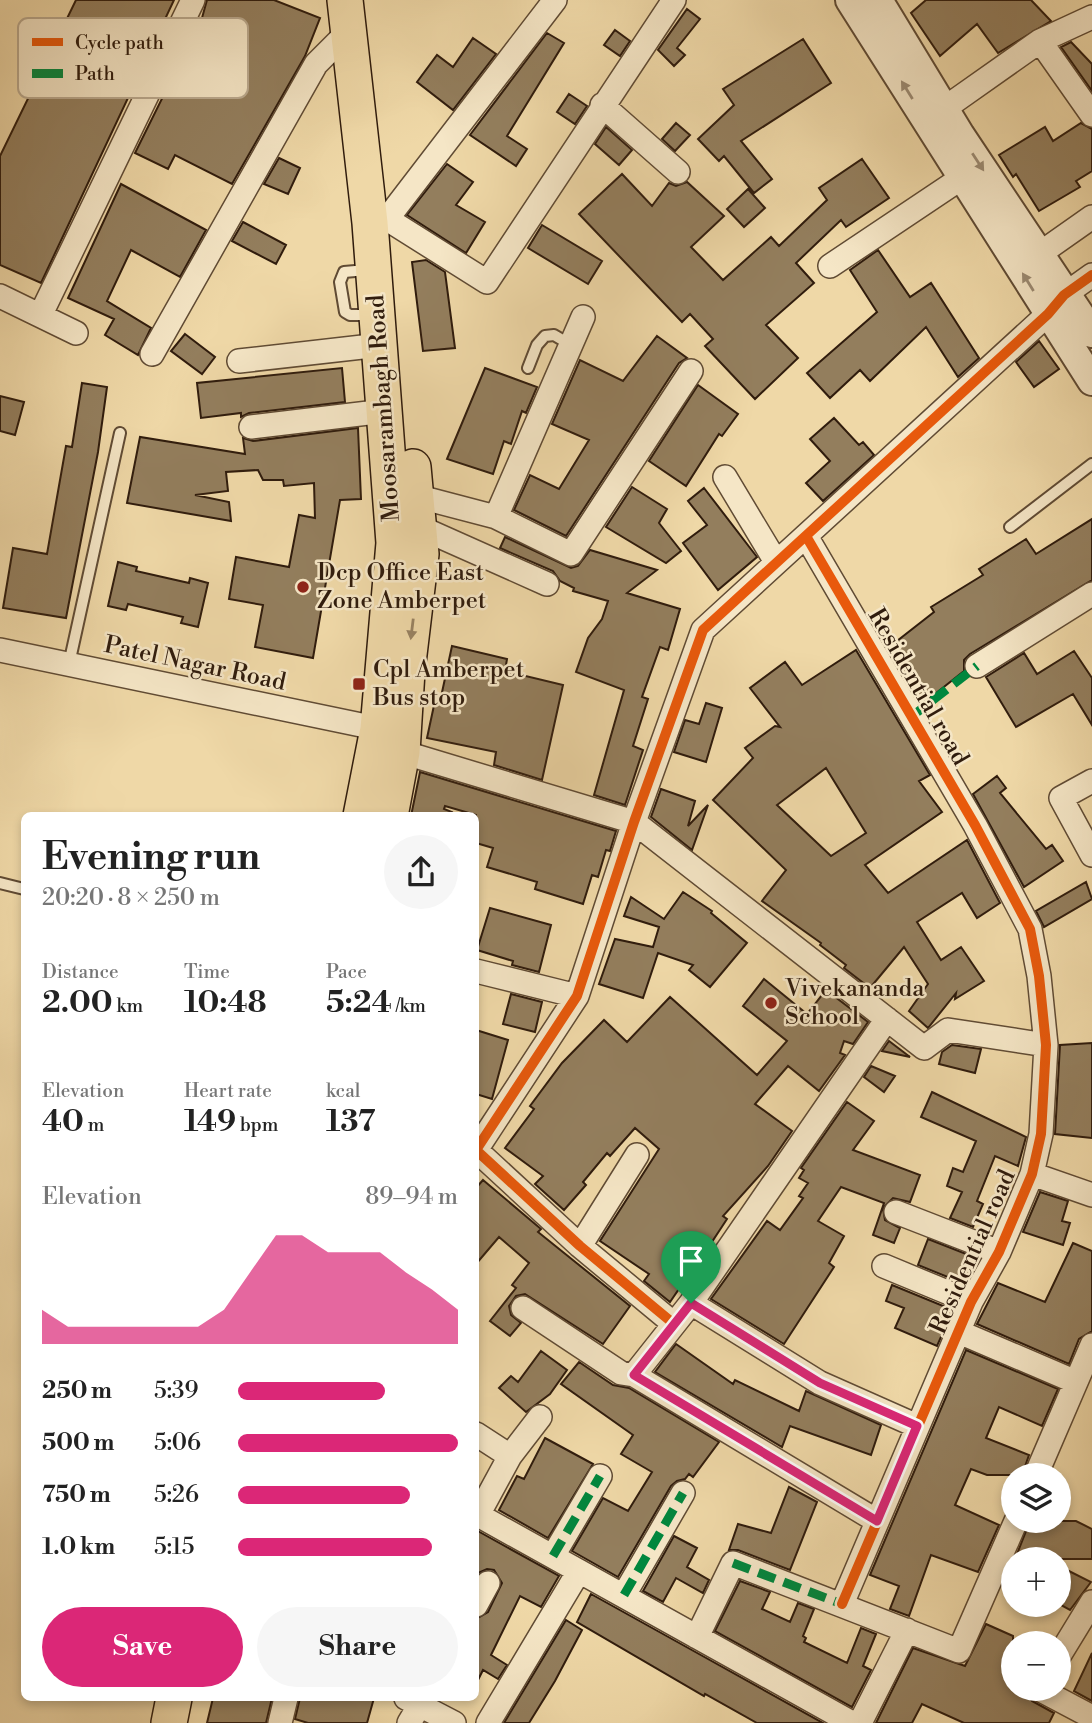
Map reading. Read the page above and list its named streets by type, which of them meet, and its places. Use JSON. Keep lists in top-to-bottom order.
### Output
{
  "streets": {
    "main road": ["Moosarambagh Road"],
    "street": ["Patel Nagar Road", "Residential road"]
  },
  "crossings": [
    ["Moosarambagh Road", "Patel Nagar Road"]
  ],
  "places": {
    "other": ["Dcp Office East Zone Amberpet", "Vivekananda School"],
    "transit": ["Cpl Amberpet Bus stop"]
  },
  "legend": ["Cycle path", "Path"],
  "page": {
    "heading": ["Evening run", "20:20 · 8 × 250 m"],
    "stats": [
      ["Distance", "2.00 km"],
      ["Time", "10:48"],
      ["Pace", "5:24 /km"],
      ["Elevation", "40 m"],
      ["Heart rate", "149 bpm"],
      ["kcal", "137"]
    ],
    "chart": ["Elevation", "89–94 m"],
    "list": [
      {
        "name": "250 m",
        "note": "5:39"
      },
      {
        "name": "500 m",
        "note": "5:06"
      },
      {
        "name": "750 m",
        "note": "5:26"
      },
      {
        "name": "1.0 km",
        "note": "5:15"
      }
    ],
    "map_buttons": ["+", "−"],
    "buttons": ["Save", "Share"]
  }
}
